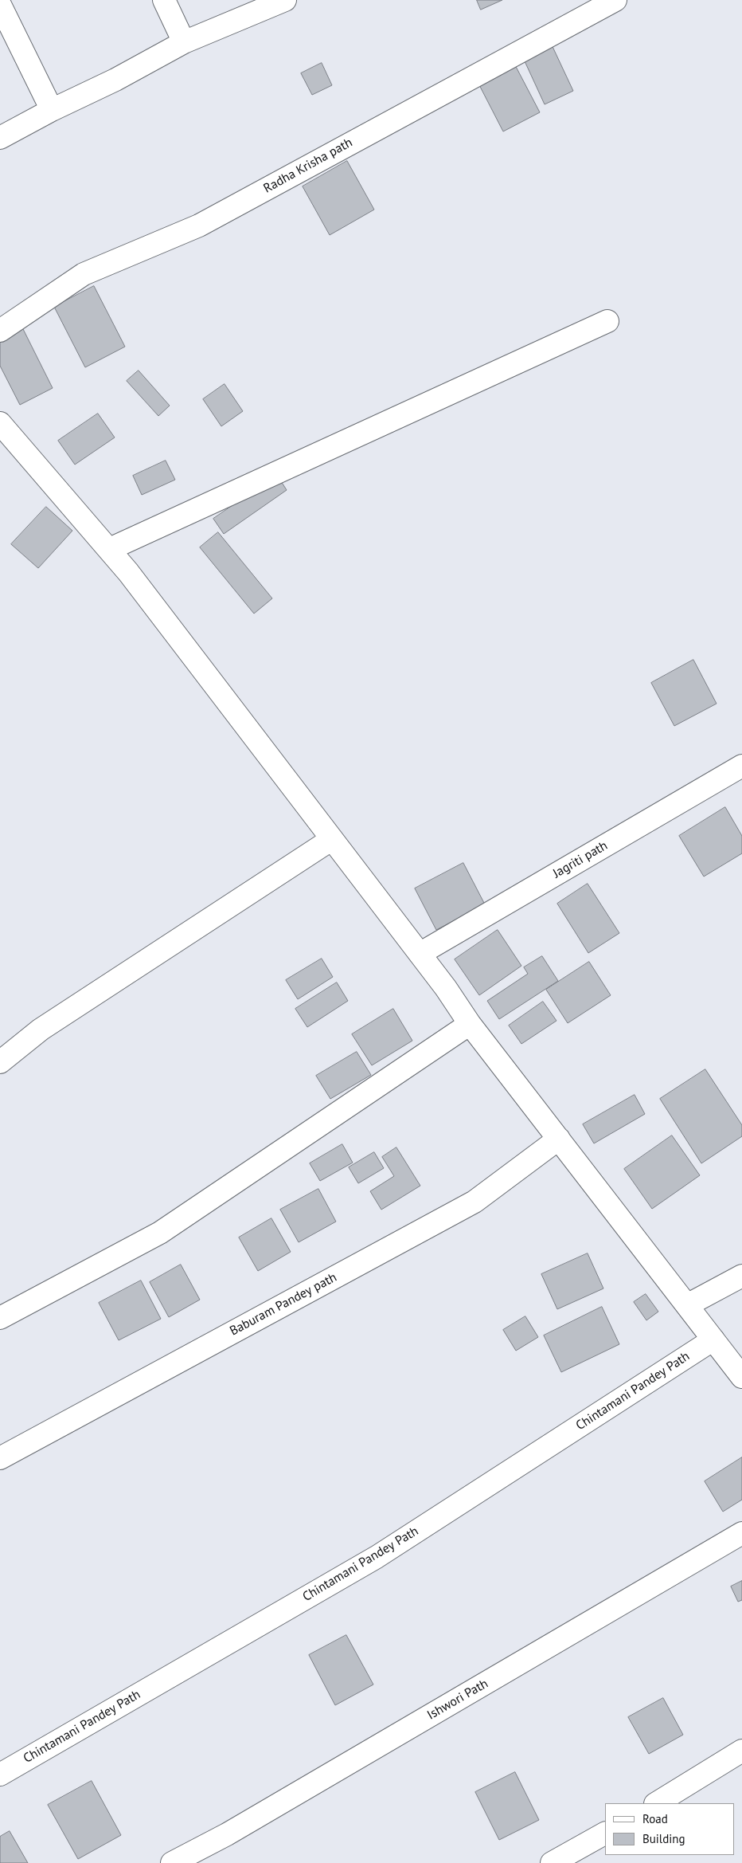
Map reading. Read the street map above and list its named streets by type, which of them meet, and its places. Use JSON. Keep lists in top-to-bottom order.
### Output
{
  "streets": {
    "street": [
      "Radha Krisha path",
      "Jagriti path",
      "Baburam Pandey path",
      "Chintamani Pandey Path",
      "Ishwori Path"
    ]
  },
  "legend": ["Road", "Building"]
}
